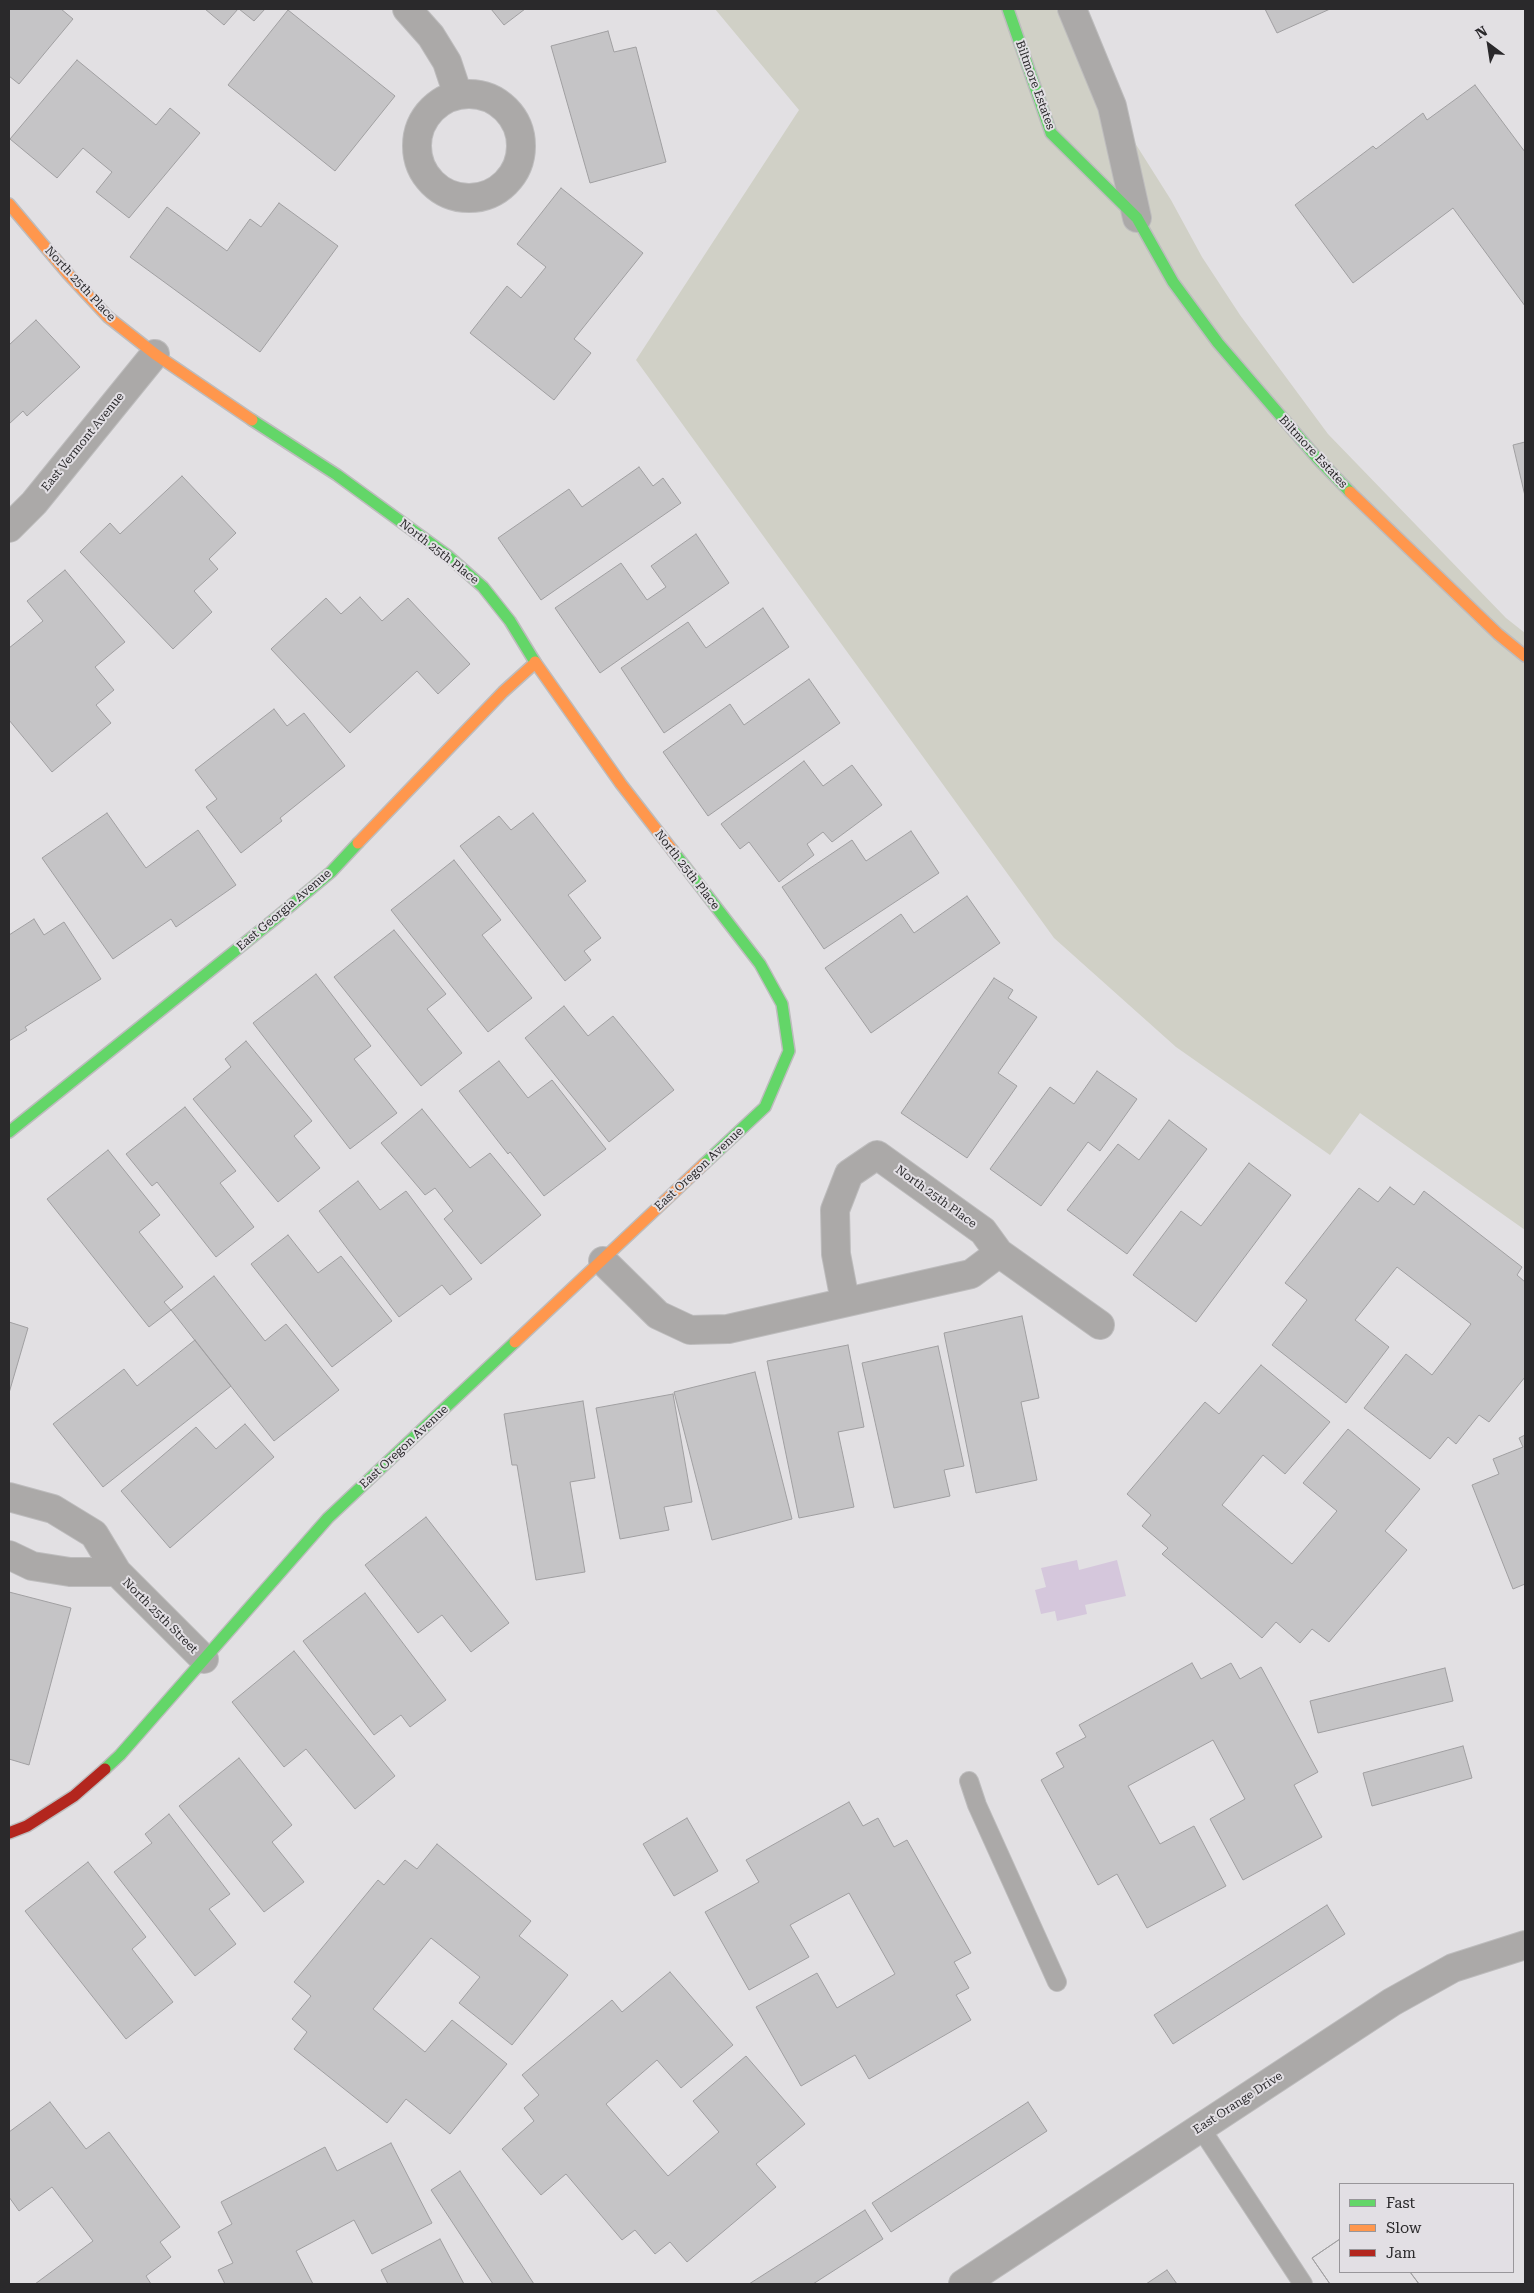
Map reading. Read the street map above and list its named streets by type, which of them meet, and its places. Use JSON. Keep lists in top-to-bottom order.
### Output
{
  "streets": {
    "street": [
      "Biltmore Estates",
      "North 25th Place",
      "East Vermont Avenue",
      "East Georgia Avenue",
      "East Oregon Avenue",
      "North 25th Street",
      "East Orange Drive"
    ]
  },
  "crossings": [
    ["North 25th Place", "East Vermont Avenue"],
    ["North 25th Place", "East Georgia Avenue"],
    ["North 25th Place", "East Oregon Avenue"],
    ["East Oregon Avenue", "North 25th Street"]
  ],
  "legend": ["Fast", "Slow", "Jam"],
  "north": "top left"
}
